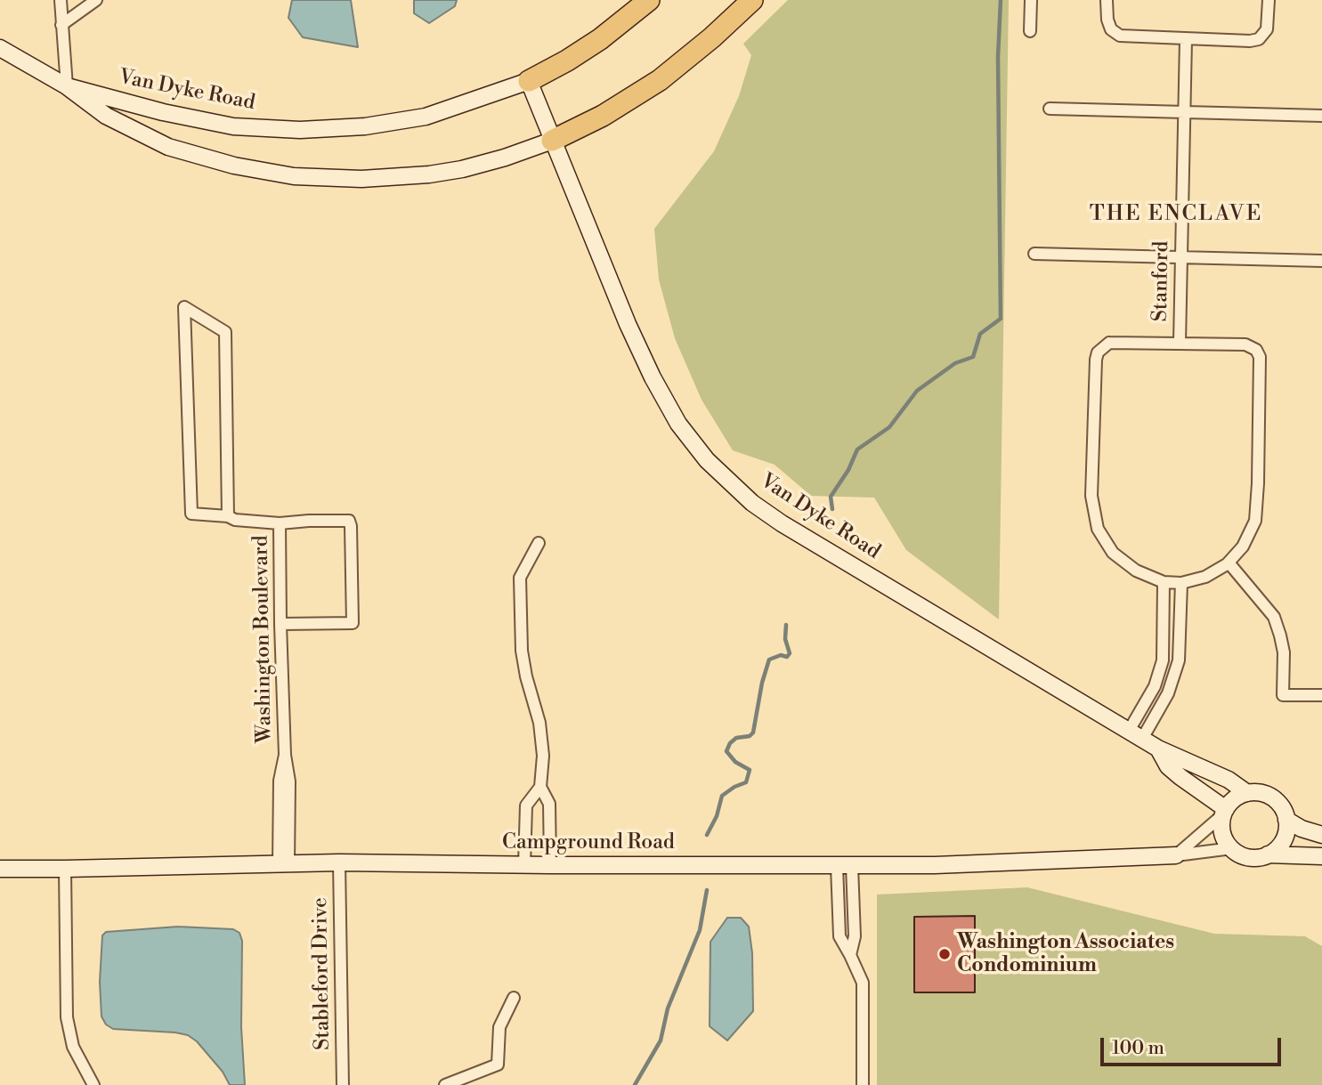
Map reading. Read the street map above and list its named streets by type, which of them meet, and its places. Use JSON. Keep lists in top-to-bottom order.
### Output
{
  "streets": {
    "street": [
      "Van Dyke Road",
      "Stanford",
      "Washington Boulevard",
      "Campground Road",
      "Stableford Drive"
    ]
  },
  "crossings": [
    ["Van Dyke Road", "Campground Road"],
    ["Washington Boulevard", "Campground Road"],
    ["Campground Road", "Stableford Drive"]
  ],
  "districts": ["THE ENCLAVE"],
  "places": ["Washington Associates Condominium"],
  "scale_bar": "100 m"
}
